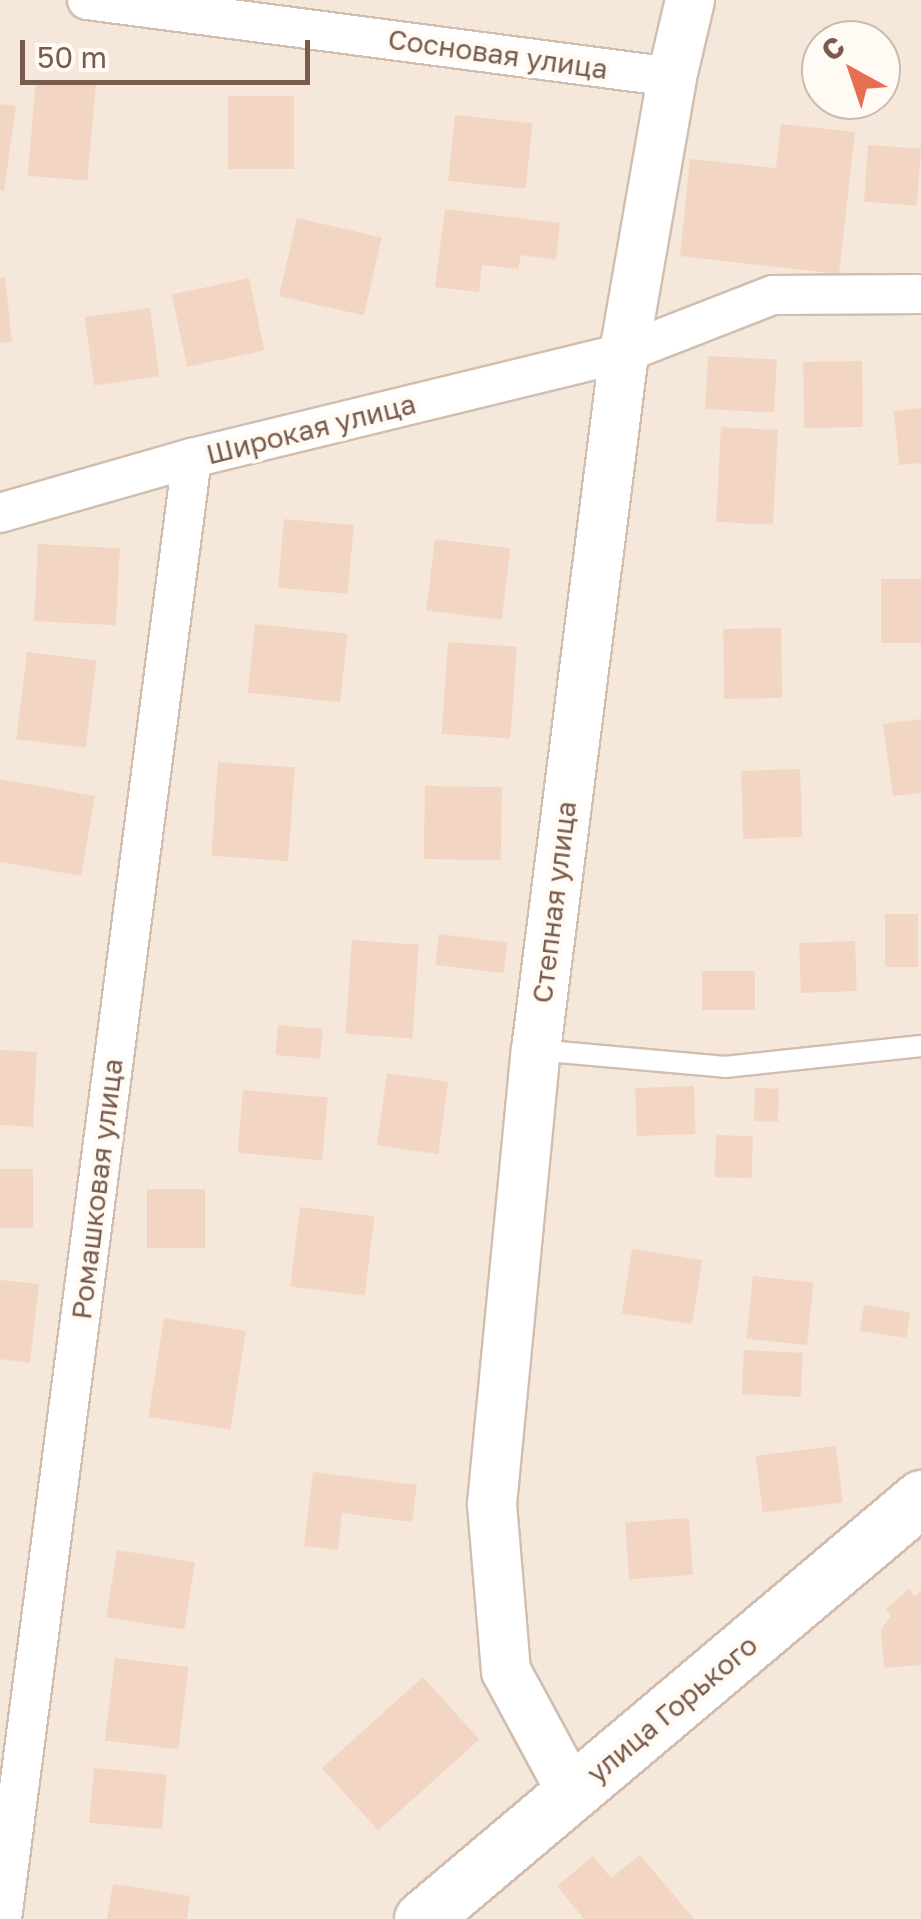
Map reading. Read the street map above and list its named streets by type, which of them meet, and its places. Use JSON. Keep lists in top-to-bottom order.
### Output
{
  "streets": {
    "main road": ["улица Горького"],
    "street": [
      "Сосновая улица",
      "Широкая улица",
      "Степная улица",
      "Ромашковая улица"
    ]
  },
  "crossings": [
    ["Сосновая улица", "Степная улица"],
    ["Широкая улица", "Степная улица"],
    ["Широкая улица", "Ромашковая улица"],
    ["Степная улица", "улица Горького"]
  ],
  "scale_bar": "50 m",
  "north": "top left"
}
